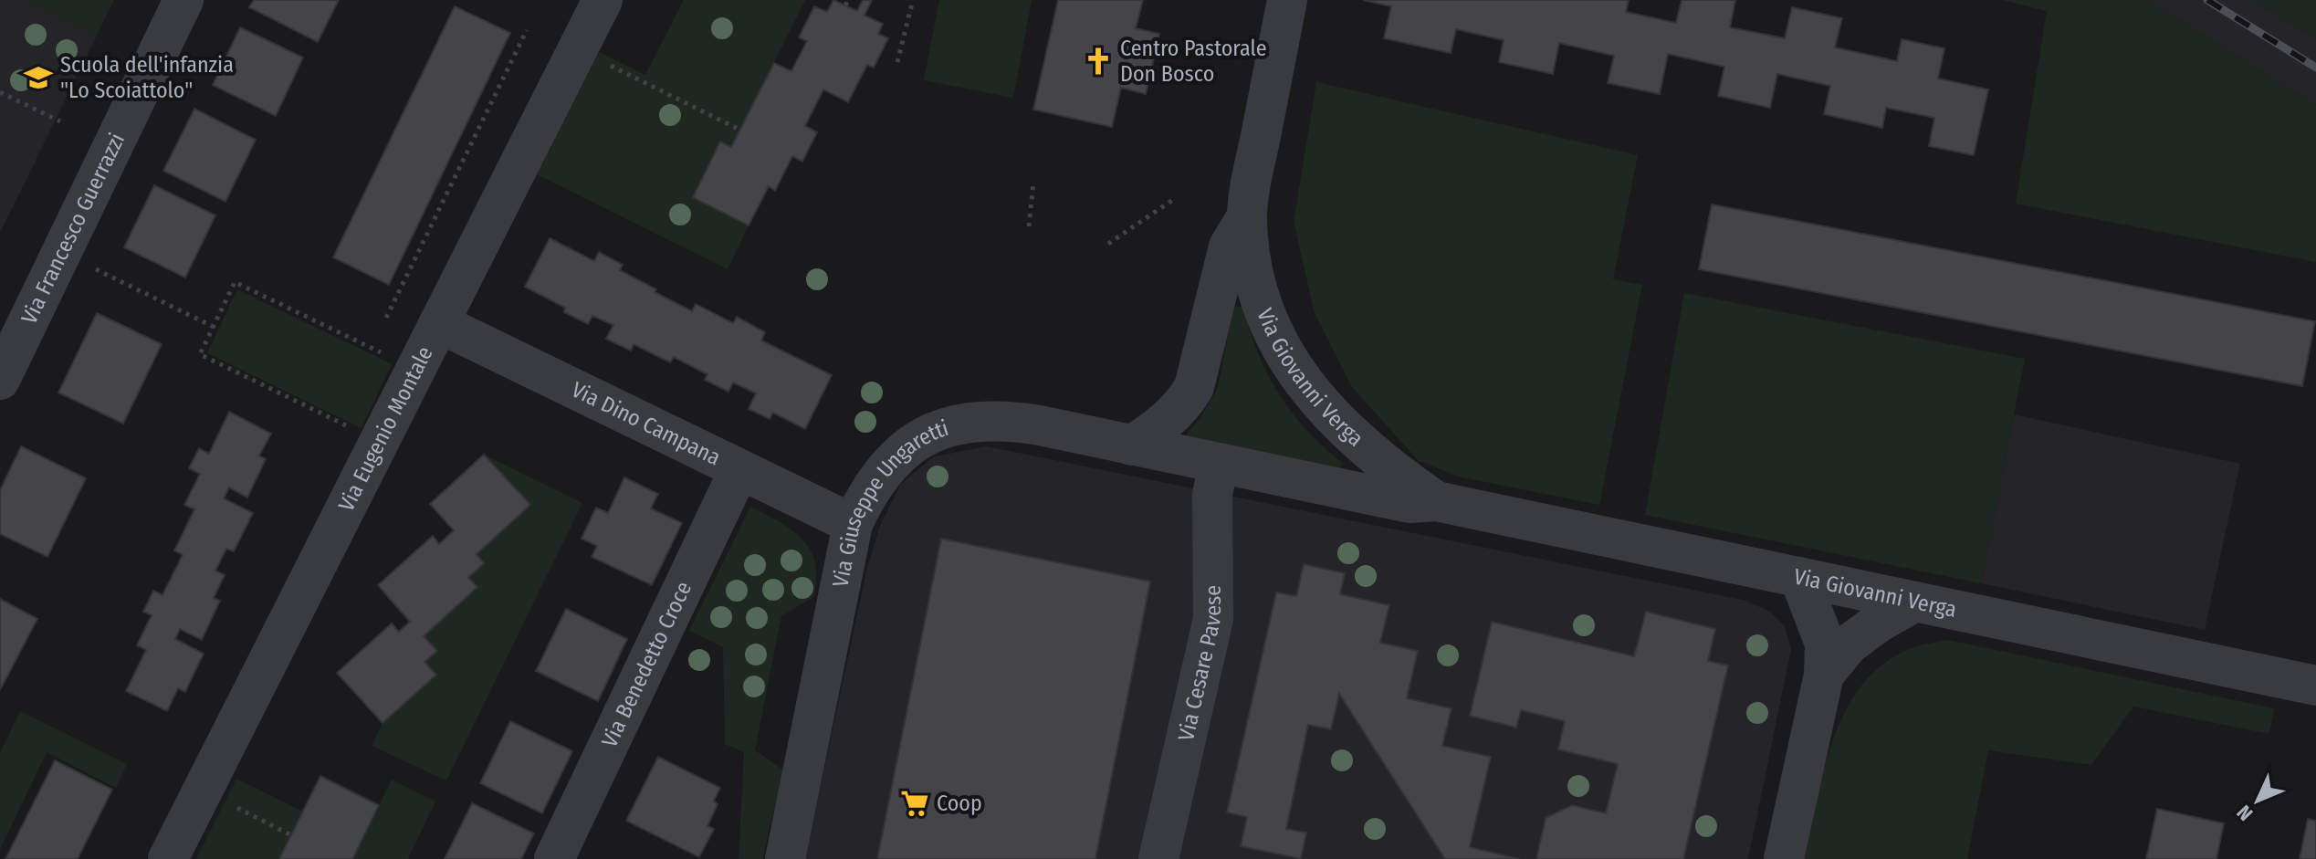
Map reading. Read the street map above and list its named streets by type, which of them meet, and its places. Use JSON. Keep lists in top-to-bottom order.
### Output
{
  "streets": {
    "street": [
      "Via Francesco Guerrazzi",
      "Via Giovanni Verga",
      "Via Dino Campana",
      "Via Eugenio Montale",
      "Via Giuseppe Ungaretti",
      "Via Cesare Pavese",
      "Via Benedetto Croce"
    ]
  },
  "crossings": [
    ["Via Giovanni Verga", "Via Giuseppe Ungaretti"],
    ["Via Giovanni Verga", "Via Cesare Pavese"],
    ["Via Dino Campana", "Via Eugenio Montale"],
    ["Via Dino Campana", "Via Giuseppe Ungaretti"],
    ["Via Dino Campana", "Via Benedetto Croce"],
    ["Via Giuseppe Ungaretti", "Via Cesare Pavese"]
  ],
  "places": {
    "church": ["Centro Pastorale Don Bosco"],
    "school or university": ["Scuola dell'infanzia \"Lo Scoiattolo\""],
    "supermarket": ["Coop"]
  },
  "north": "bottom left"
}
